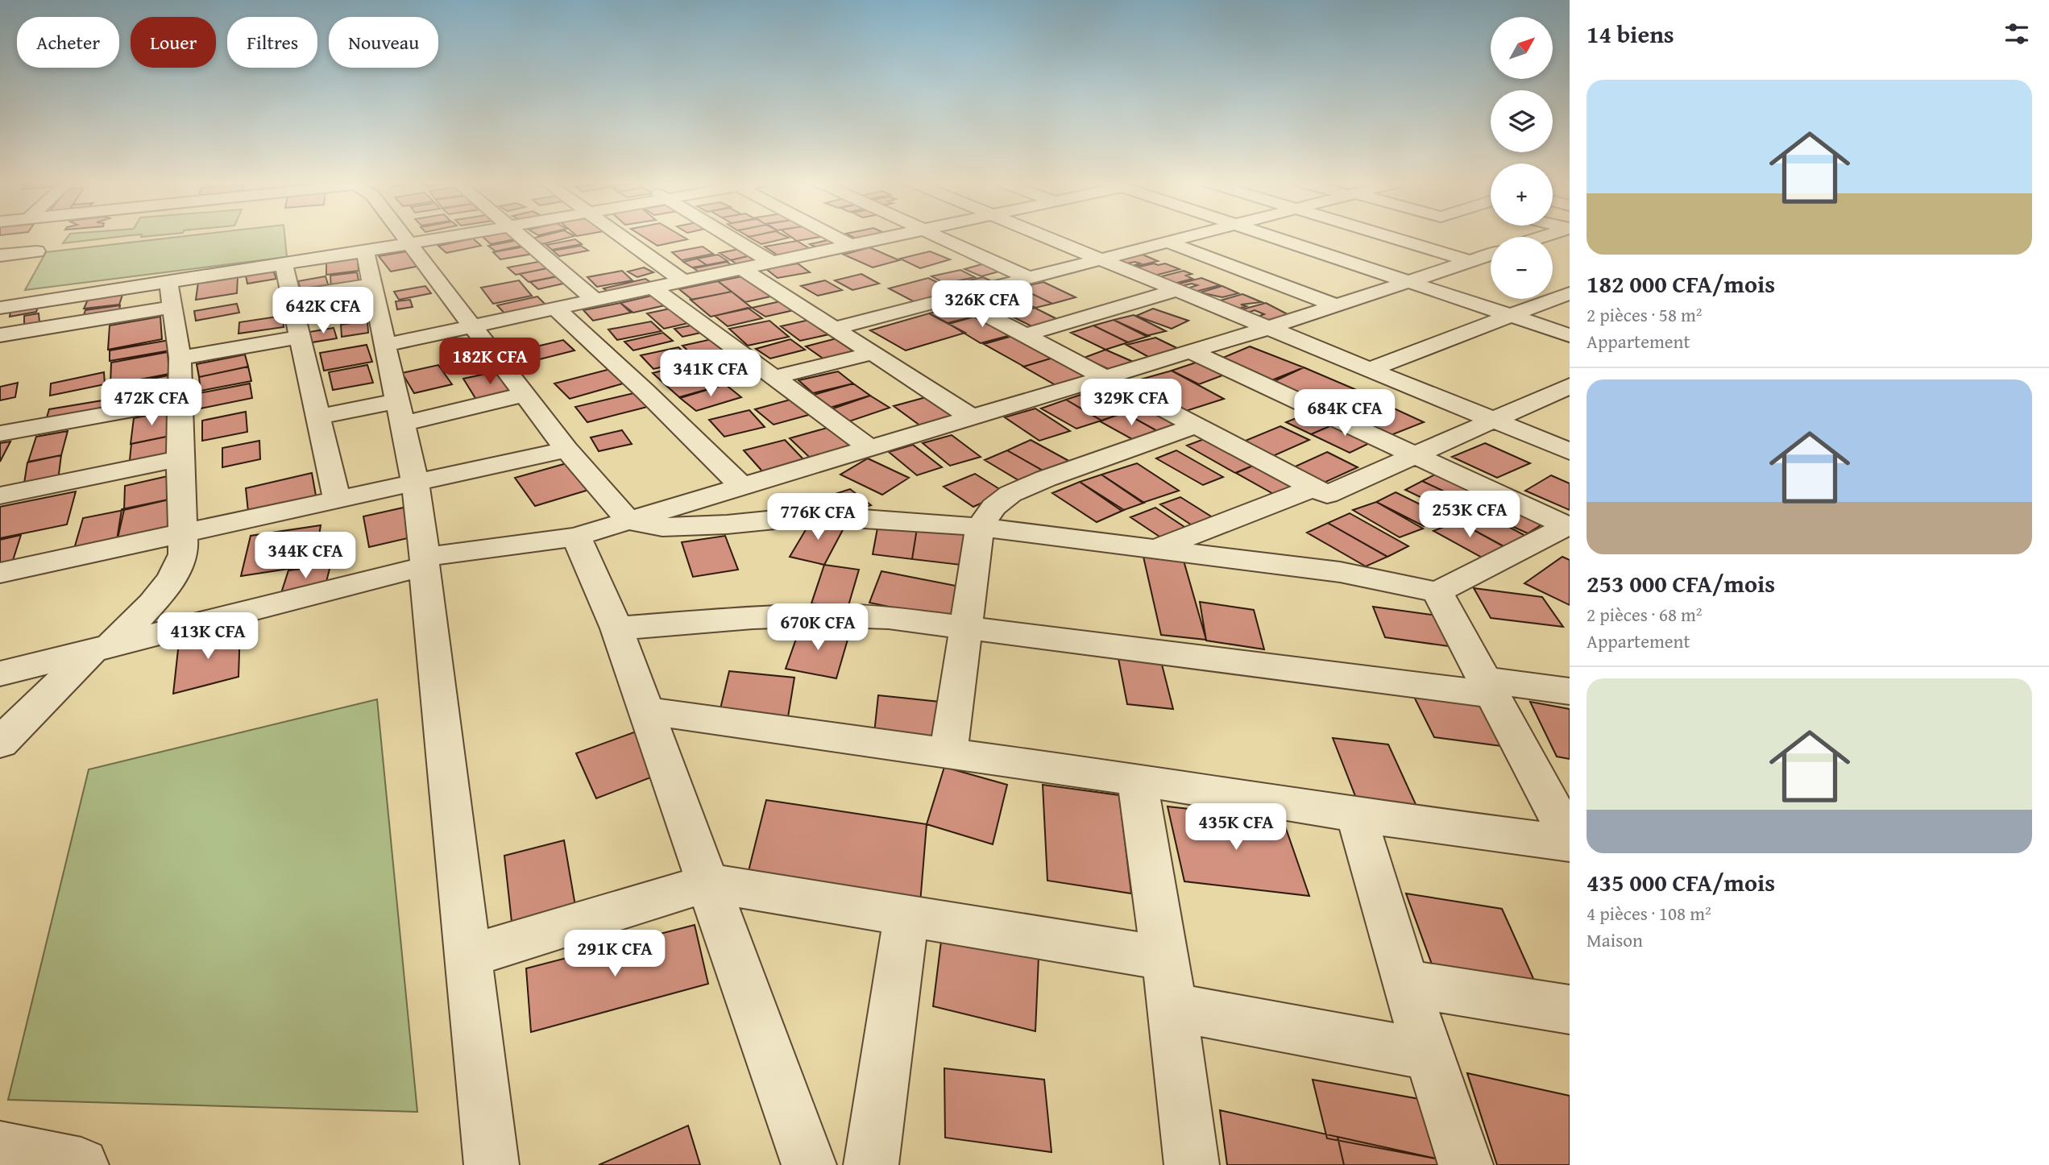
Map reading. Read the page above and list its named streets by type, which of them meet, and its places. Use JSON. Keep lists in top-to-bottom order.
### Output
{
  "north": "top right",
  "page": {
    "heading": "14 biens",
    "map_buttons": ["+", "−"],
    "chip": [
      "Acheter",
      "Louer",
      "Filtres",
      "Nouveau"
    ],
    "list": [
      {
        "name": "182 000 CFA/mois",
        "note": "2 pièces · 58 m² · Appartement"
      },
      {
        "name": "253 000 CFA/mois",
        "note": "2 pièces · 68 m² · Appartement"
      },
      {
        "name": "435 000 CFA/mois",
        "note": "4 pièces · 108 m² · Maison"
      }
    ],
    "price": [
      "326K CFA",
      "642K CFA",
      "182K CFA",
      "341K CFA",
      "472K CFA",
      "329K CFA",
      "684K CFA",
      "253K CFA",
      "776K CFA",
      "344K CFA",
      "670K CFA",
      "413K CFA",
      "435K CFA",
      "291K CFA"
    ]
  }
}
